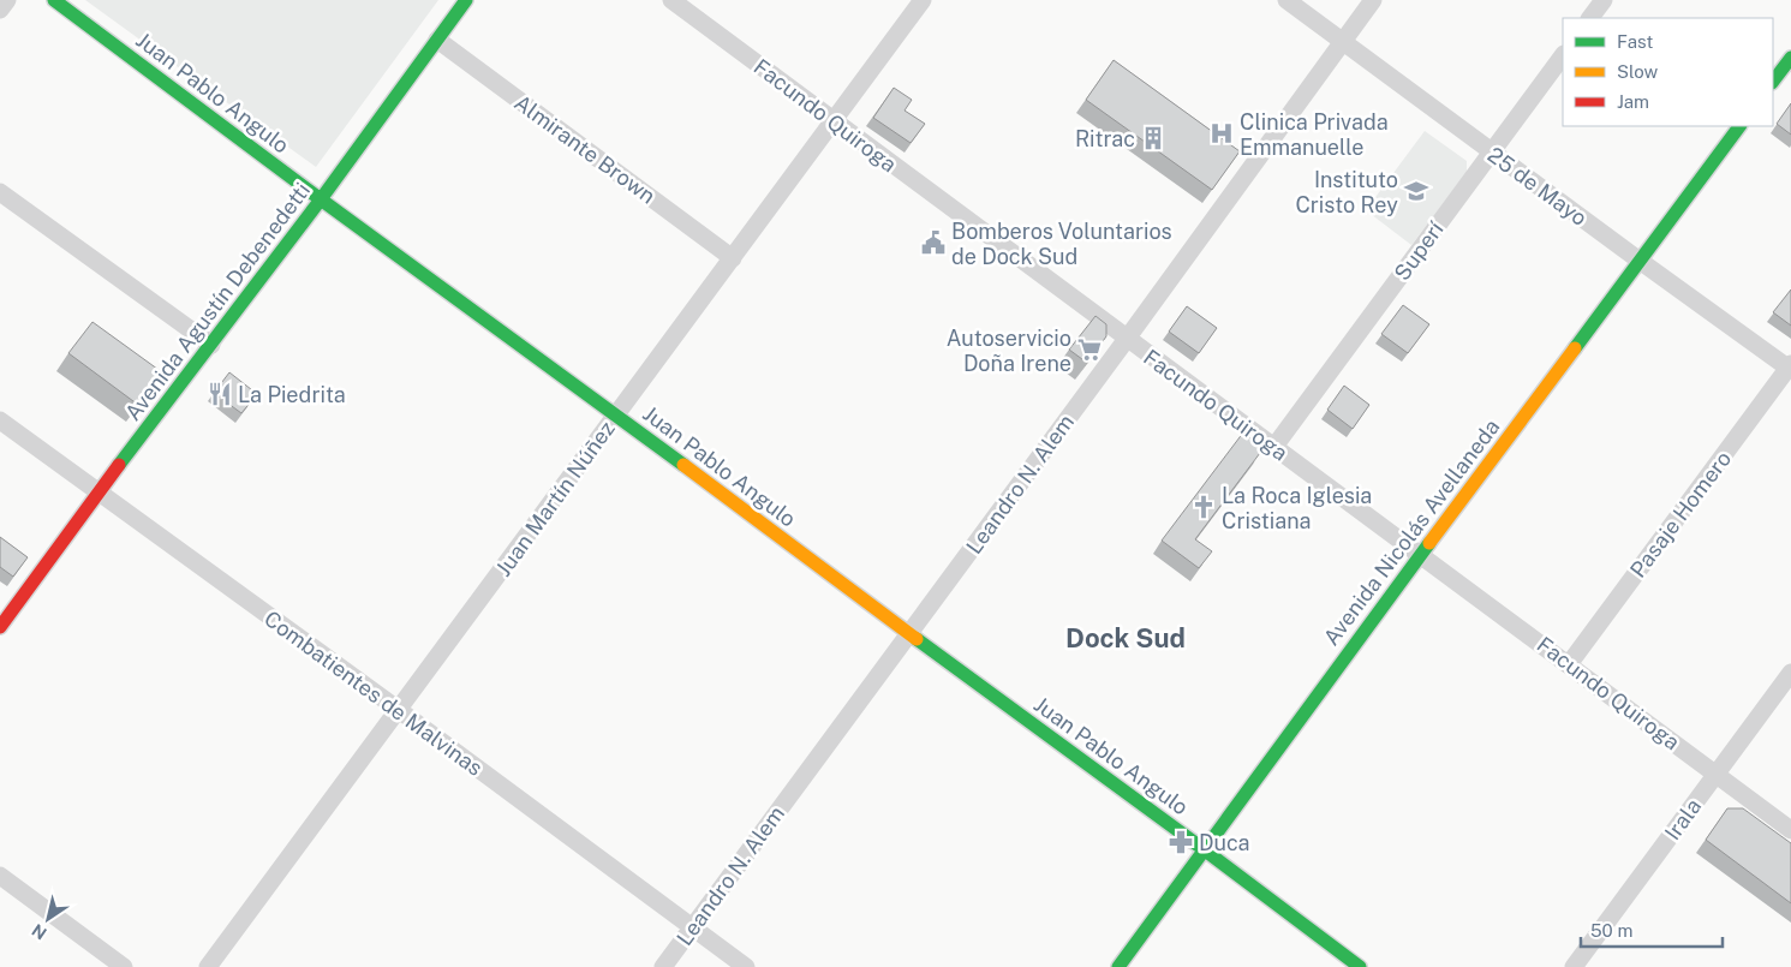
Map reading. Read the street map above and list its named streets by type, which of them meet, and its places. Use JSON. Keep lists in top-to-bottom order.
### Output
{
  "streets": {
    "main road": ["Juan Pablo Angulo", "Avenida Agustín Debenedetti", "Avenida Nicolás Avellaneda"],
    "street": [
      "Facundo Quiroga",
      "Almirante Brown",
      "25 de Mayo",
      "Superí",
      "Leandro N. Alem",
      "Juan Martín Núñez",
      "Pasaje Homero",
      "Combatientes de Malvinas",
      "Irala"
    ]
  },
  "crossings": [
    ["Juan Pablo Angulo", "Avenida Agustín Debenedetti"],
    ["Juan Pablo Angulo", "Leandro N. Alem"],
    ["Juan Pablo Angulo", "Juan Martín Núñez"],
    ["Juan Pablo Angulo", "Avenida Nicolás Avellaneda"],
    ["Facundo Quiroga", "Superí"],
    ["Facundo Quiroga", "Leandro N. Alem"],
    ["Facundo Quiroga", "Juan Martín Núñez"],
    ["Facundo Quiroga", "Pasaje Homero"],
    ["Facundo Quiroga", "Avenida Nicolás Avellaneda"],
    ["Facundo Quiroga", "Irala"],
    ["Almirante Brown", "Avenida Agustín Debenedetti"],
    ["Almirante Brown", "Juan Martín Núñez"],
    ["25 de Mayo", "Superí"],
    ["25 de Mayo", "Leandro N. Alem"],
    ["25 de Mayo", "Pasaje Homero"],
    ["25 de Mayo", "Avenida Nicolás Avellaneda"],
    ["Avenida Agustín Debenedetti", "Combatientes de Malvinas"],
    ["Leandro N. Alem", "Combatientes de Malvinas"],
    ["Juan Martín Núñez", "Combatientes de Malvinas"]
  ],
  "districts": ["Dock Sud"],
  "places": {
    "hospital": ["Clinica Privada Emmanuelle"],
    "building": ["Ritrac"],
    "school or university": ["Instituto Cristo Rey"],
    "public building": ["Bomberos Voluntarios de Dock Sud"],
    "supermarket": ["Autoservicio Doña Irene"],
    "restaurant": ["La Piedrita"],
    "church": ["La Roca Iglesia Cristiana"],
    "pharmacy": ["Duca"]
  },
  "legend": ["Fast", "Slow", "Jam"],
  "scale_bar": "50 m",
  "north": "bottom left"
}
